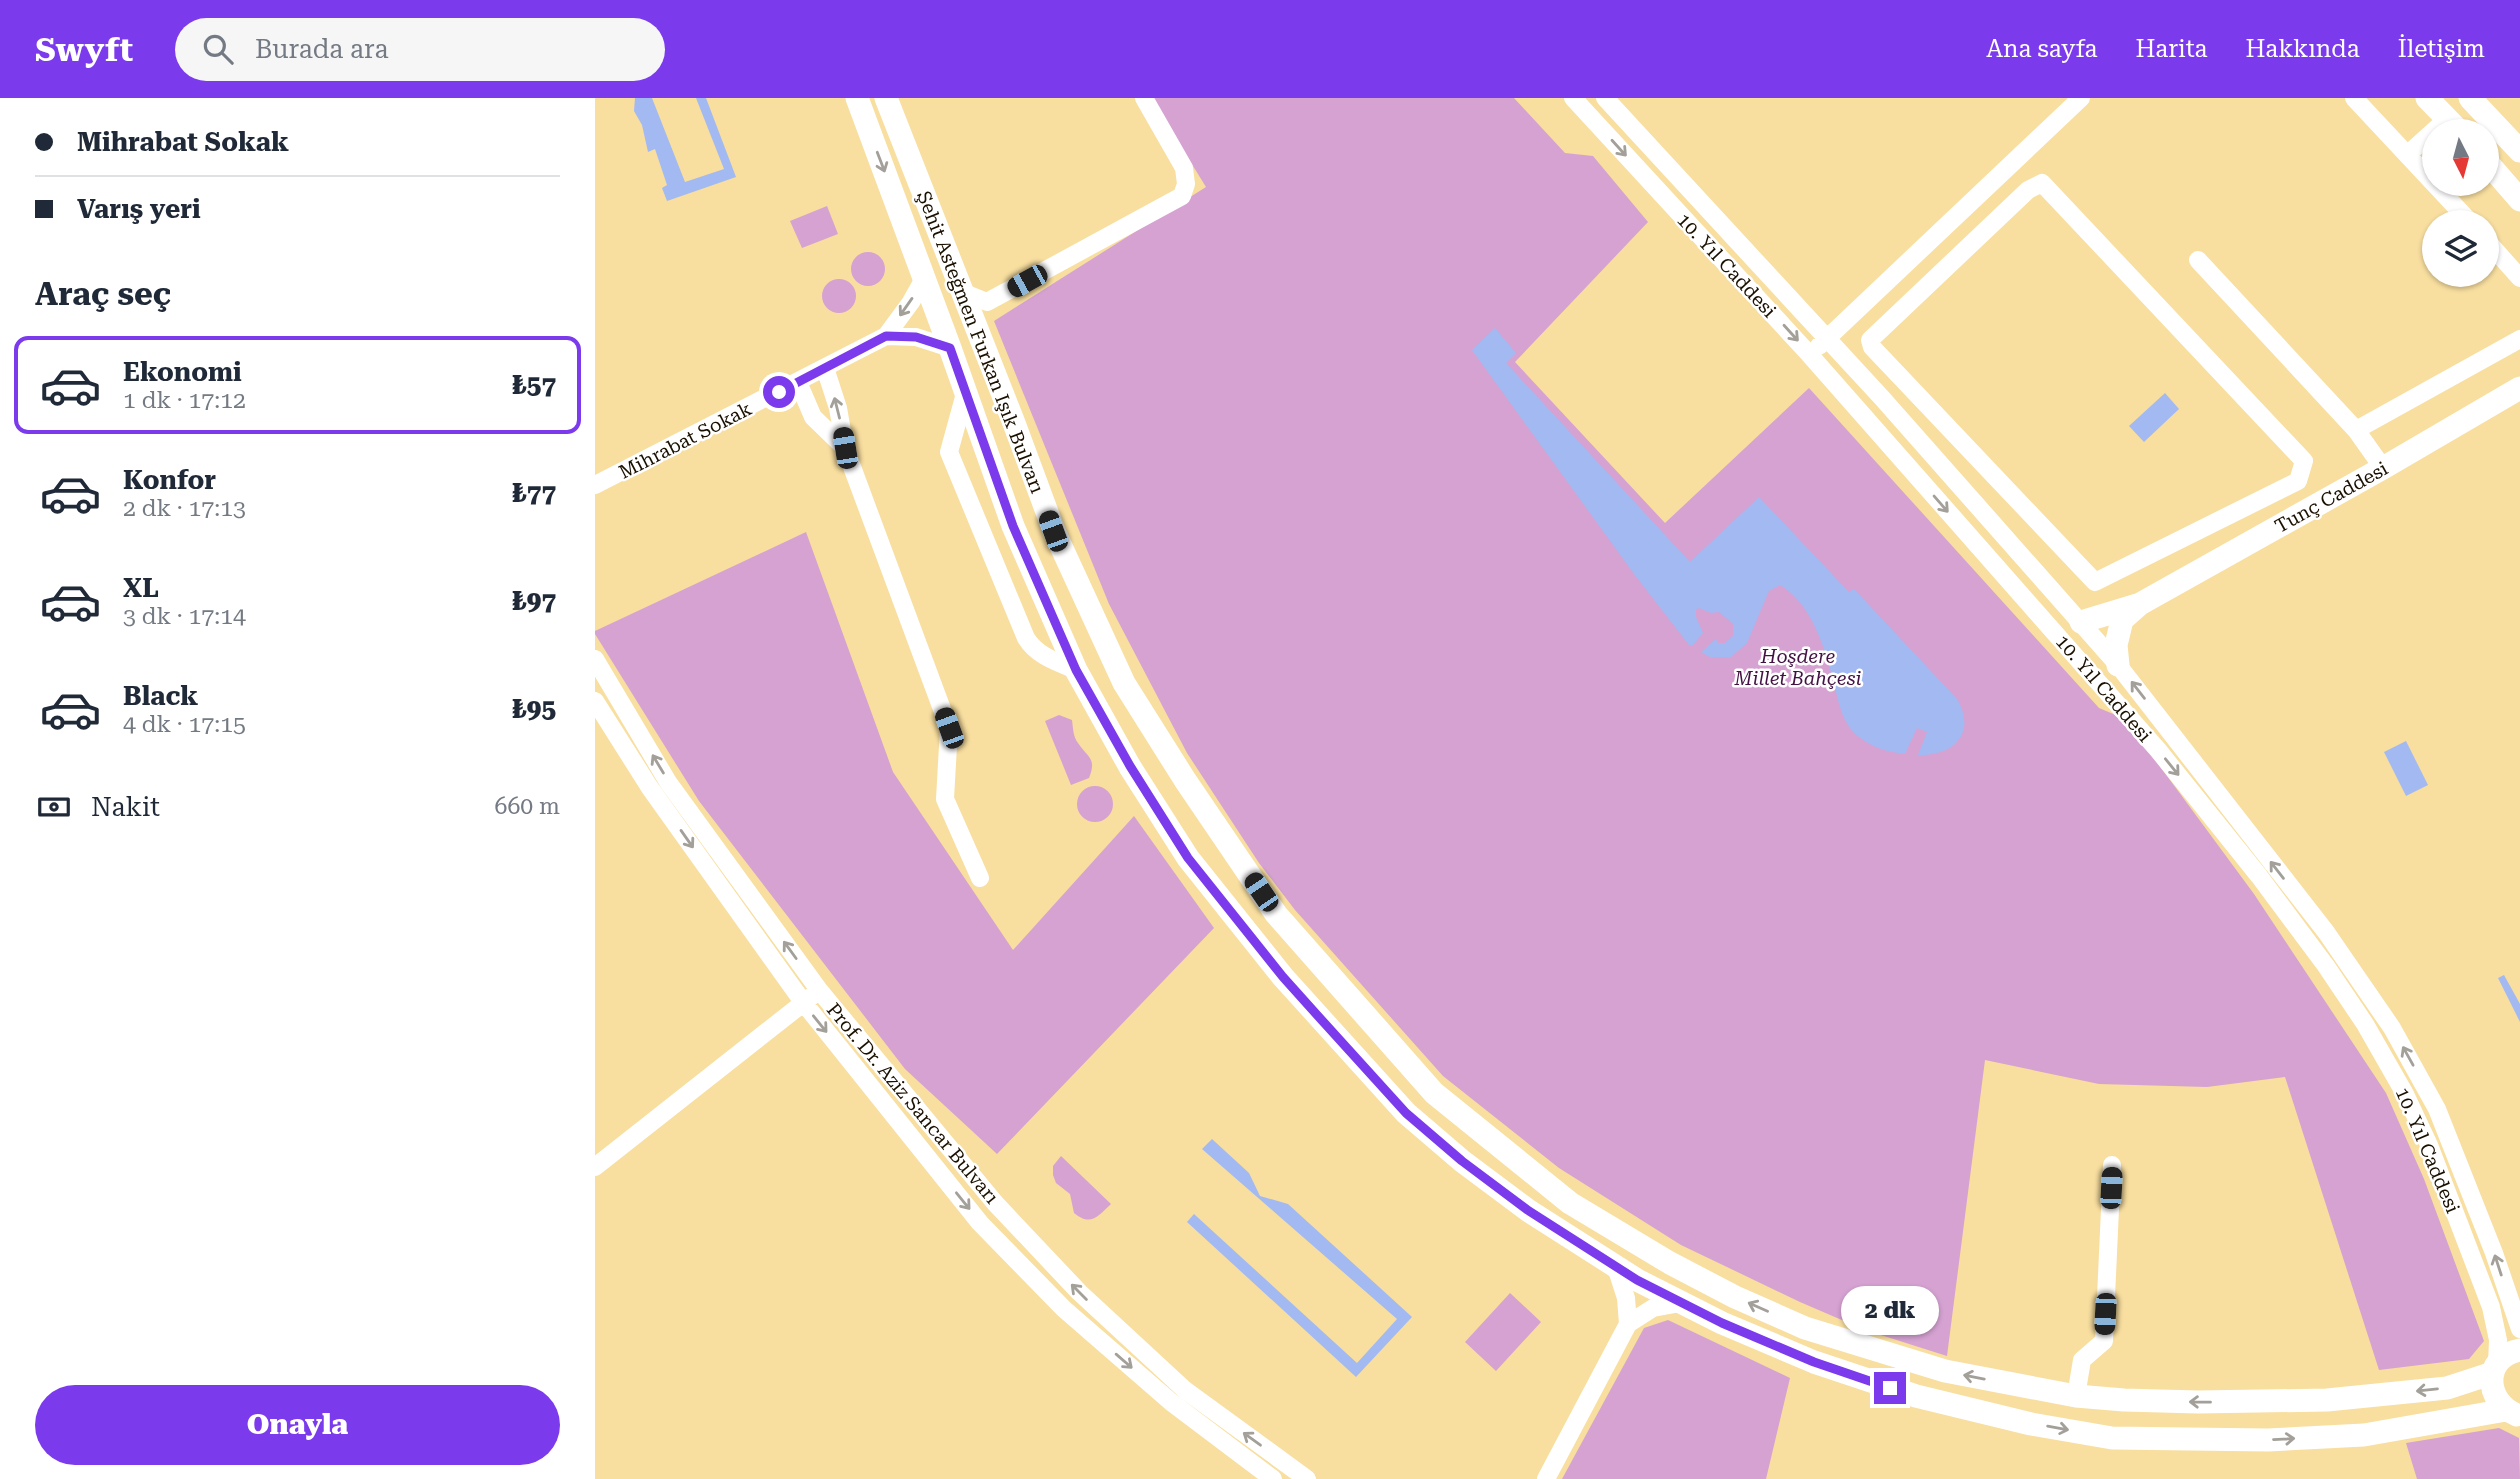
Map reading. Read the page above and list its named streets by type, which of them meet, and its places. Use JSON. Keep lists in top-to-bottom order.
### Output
{
  "streets": {
    "main road": ["Şehit Asteğmen Furkan Işık Bulvarı", "Tunç Caddesi"],
    "street": ["10. Yıl Caddesi", "Mihrabat Sokak", "Prof. Dr. Aziz Sancar Bulvarı"]
  },
  "crossings": [
    ["10. Yıl Caddesi", "Şehit Asteğmen Furkan Işık Bulvarı"],
    ["10. Yıl Caddesi", "Tunç Caddesi"]
  ],
  "parks": ["Hoşdere Millet Bahçesi"],
  "north": "bottom",
  "page": {
    "header": "Swyft",
    "search": "Burada ara",
    "nav": [
      "Ana sayfa",
      "Harita",
      "Hakkında",
      "İletişim"
    ],
    "banner": ["Mihrabat Sokak", "Varış yeri"],
    "heading": "Araç seç",
    "list": [
      {
        "name": "Ekonomi",
        "note": "1 dk · 17:12",
        "value": "₺57"
      },
      {
        "name": "Konfor",
        "note": "2 dk · 17:13",
        "value": "₺77"
      },
      {
        "name": "XL",
        "note": "3 dk · 17:14",
        "value": "₺97"
      },
      {
        "name": "Black",
        "note": "4 dk · 17:15",
        "value": "₺95"
      }
    ],
    "pay": ["Nakit", "660 m"],
    "bubble": "2 dk",
    "buttons": "Onayla"
  }
}
